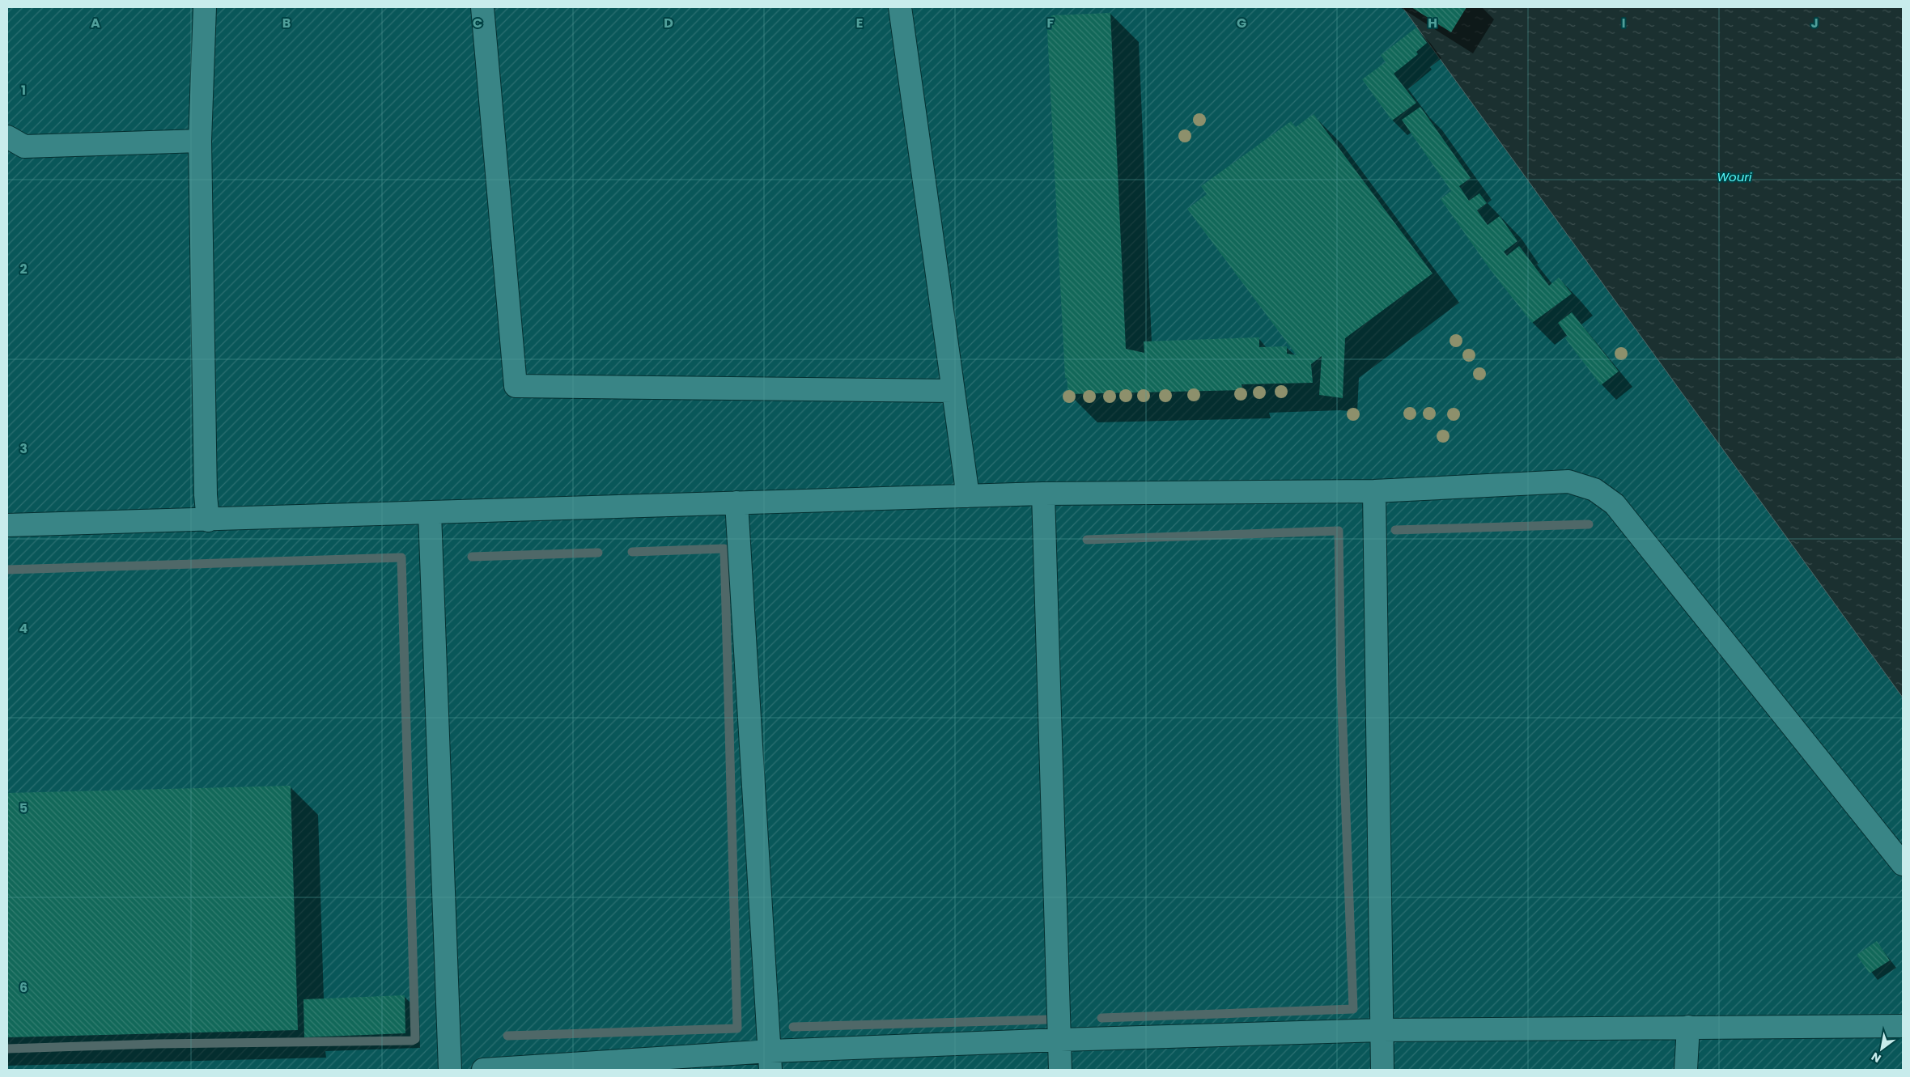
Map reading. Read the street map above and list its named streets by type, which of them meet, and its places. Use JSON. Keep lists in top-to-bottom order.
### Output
{
  "water": ["Wouri"],
  "north": "bottom left",
  "grid": {
    "columns": [
      "A",
      "B",
      "C",
      "D",
      "E",
      "F",
      "G",
      "H",
      "I",
      "J"
    ],
    "rows": [
      "1",
      "2",
      "3",
      "4",
      "5",
      "6"
    ]
  }
}
